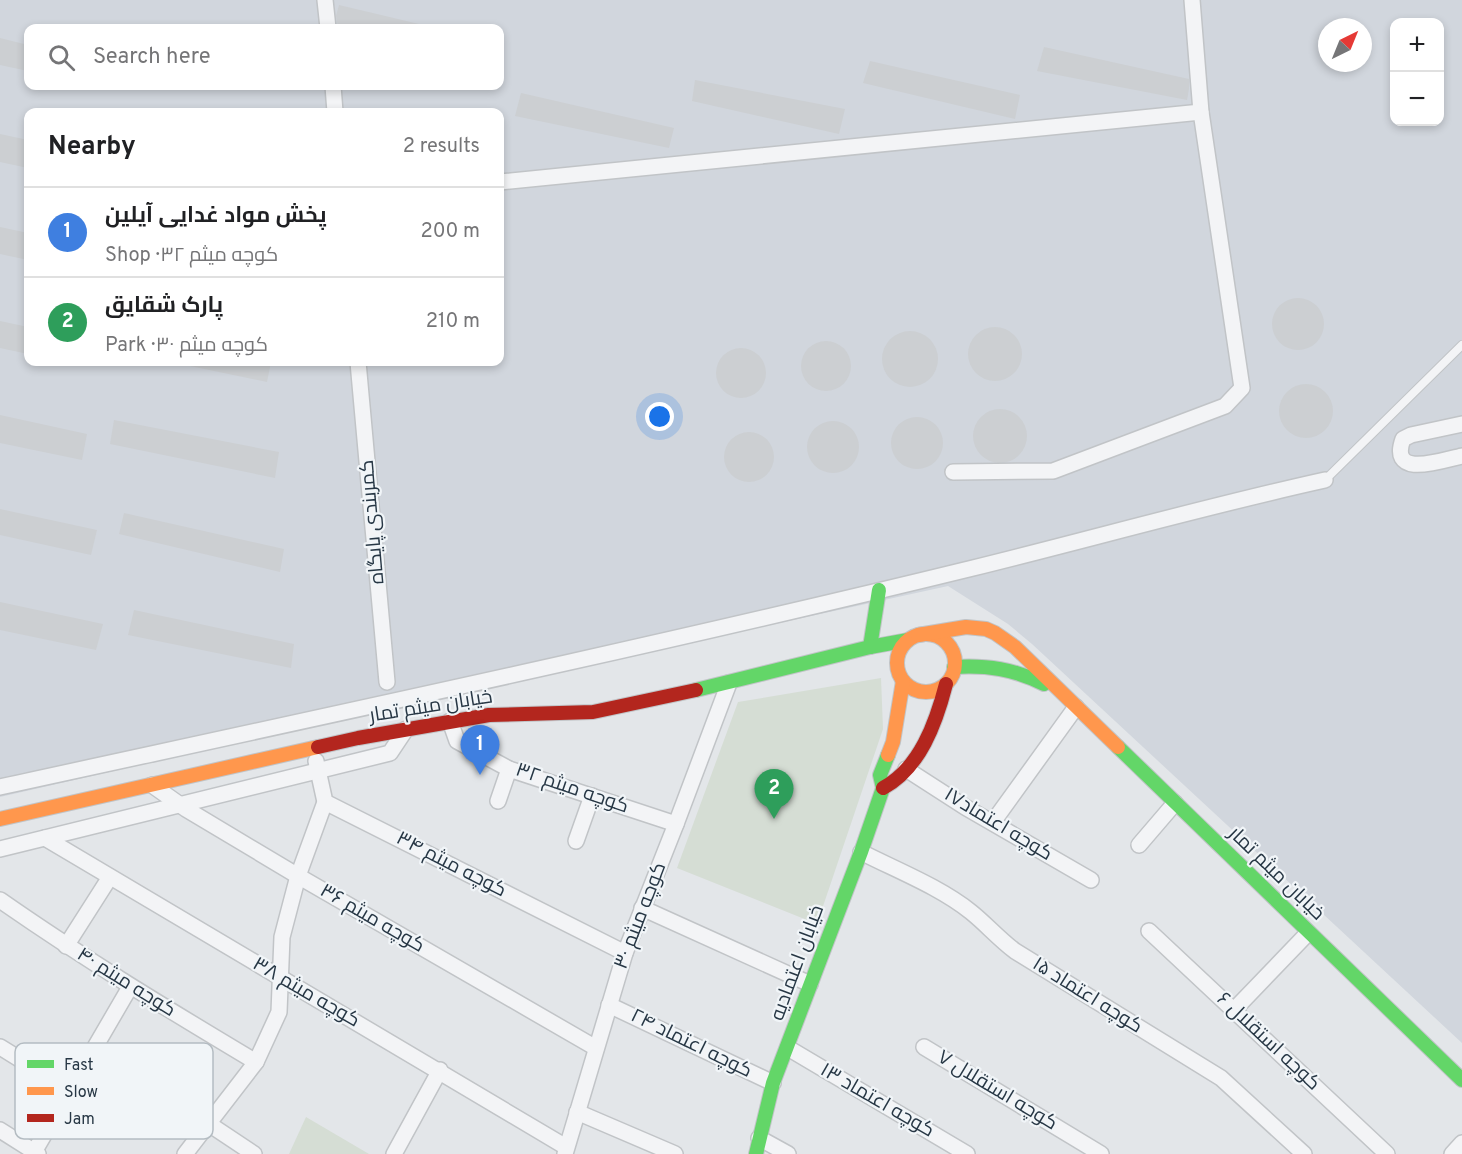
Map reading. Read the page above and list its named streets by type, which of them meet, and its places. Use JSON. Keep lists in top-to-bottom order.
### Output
{
  "streets": {
    "street": [
      "کمربندی پایگاه",
      "خیابان میثم تمار",
      "کوچه میثم ۳۲",
      "کوچه اعتماد۱۷",
      "کوچه میثم ۳۴",
      "کوچه میثم ۳۰",
      "کوچه میثم ۳۶",
      "خیابان اعتمادیه",
      "کوچه میثم ۴۰",
      "کوچه میثم ۳۸",
      "کوچه اعتماد ۱۵",
      "کوچه استقلال ۶",
      "کوچه اعتماد ۲۴",
      "کوچه استقلال ۷",
      "کوچه اعتماد ۱۳"
    ]
  },
  "crossings": [
    ["خیابان میثم تمار", "کوچه میثم ۳۲"],
    ["خیابان میثم تمار", "کوچه میثم ۳۰"],
    ["خیابان میثم تمار", "کوچه میثم ۳۶"],
    ["خیابان میثم تمار", "خیابان اعتمادیه"],
    ["کوچه میثم ۳۲", "کوچه میثم ۳۰"],
    ["کوچه میثم ۳۴", "کوچه میثم ۳۰"],
    ["کوچه میثم ۳۰", "کوچه میثم ۳۶"],
    ["کوچه میثم ۳۰", "کوچه میثم ۳۸"],
    ["کوچه میثم ۳۰", "کوچه اعتماد ۲۴"],
    ["خیابان اعتمادیه", "کوچه اعتماد ۱۵"],
    ["خیابان اعتمادیه", "کوچه اعتماد ۲۴"],
    ["خیابان اعتمادیه", "کوچه اعتماد ۱۳"]
  ],
  "legend": ["Fast", "Slow", "Jam"],
  "north": "top right",
  "page": {
    "map_buttons": ["+", "−"],
    "search": "Search here",
    "heading": ["Nearby", "2 results"],
    "list": [
      {
        "mark": "1",
        "name": "پخش مواد غدایی آیلین",
        "note": "Shop · کوچه میثم ۳۲",
        "value": "200 m"
      },
      {
        "mark": "2",
        "name": "پارک شقایق",
        "note": "Park · کوچه میثم ۳۰",
        "value": "210 m"
      }
    ],
    "pins": ["1", "2"]
  }
}
